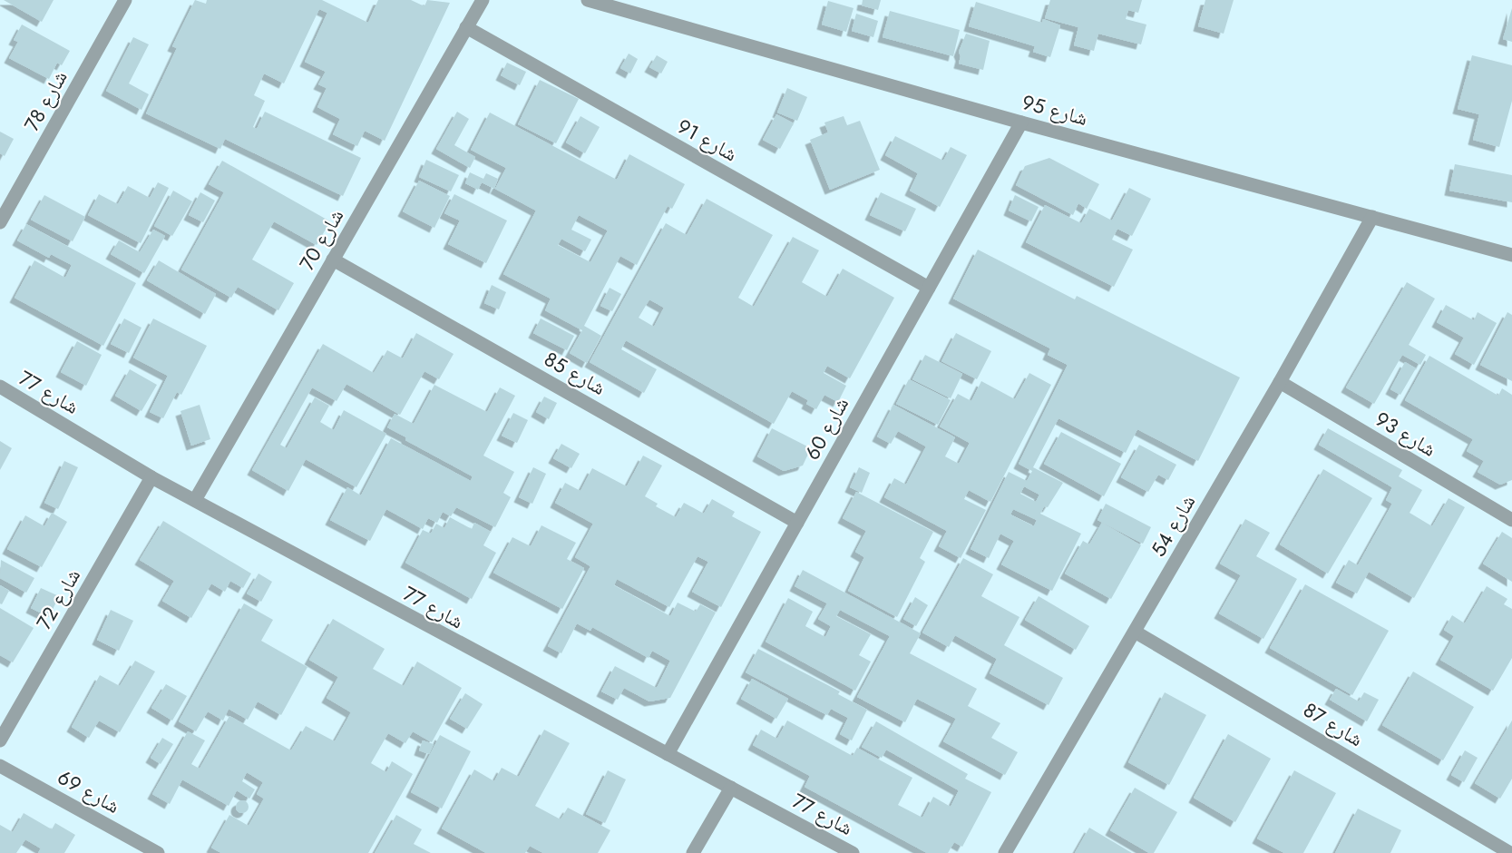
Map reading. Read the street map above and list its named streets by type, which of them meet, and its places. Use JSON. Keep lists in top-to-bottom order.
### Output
{
  "streets": {
    "street": [
      "شارع 78",
      "شارع 95",
      "شارع 91",
      "شارع 70",
      "شارع 85",
      "شارع 77",
      "شارع 60",
      "شارع 93",
      "شارع 54",
      "شارع 72",
      "شارع 87",
      "شارع 69"
    ]
  },
  "crossings": [
    ["شارع 95", "شارع 60"],
    ["شارع 95", "شارع 54"],
    ["شارع 91", "شارع 70"],
    ["شارع 91", "شارع 60"],
    ["شارع 70", "شارع 85"],
    ["شارع 70", "شارع 77"],
    ["شارع 85", "شارع 60"],
    ["شارع 77", "شارع 60"],
    ["شارع 77", "شارع 72"],
    ["شارع 93", "شارع 54"],
    ["شارع 54", "شارع 87"]
  ]
}
